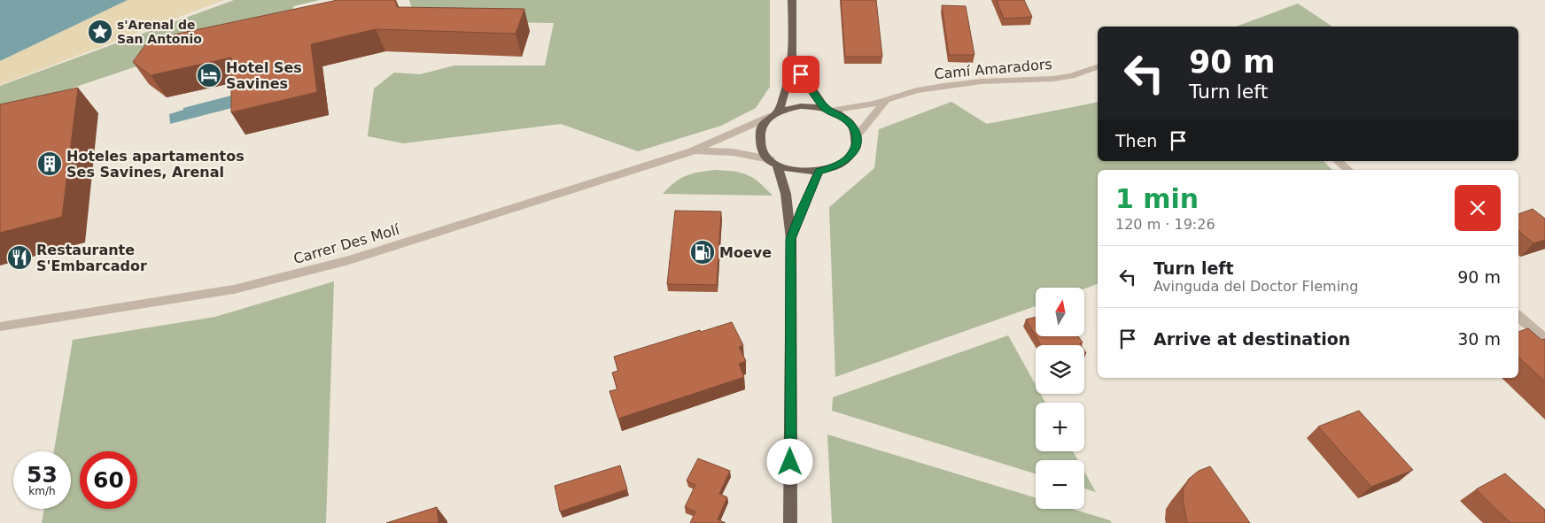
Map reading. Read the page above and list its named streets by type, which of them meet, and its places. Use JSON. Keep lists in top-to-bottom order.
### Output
{
  "streets": {
    "street": ["Camí Amaradors", "Carrer Des Molí"]
  },
  "crossings": [
    ["Camí Amaradors", "Carrer Des Molí"]
  ],
  "places": {
    "place": ["s'Arenal de San Antonio"],
    "hotel": ["Hotel Ses Savines"],
    "building": ["Hoteles apartamentos Ses Savines, Arenal"],
    "fuel station": ["Moeve"],
    "restaurant": ["Restaurante S'Embarcador"]
  },
  "north": "top",
  "page": {
    "turn": ["90 m", "Turn left"],
    "then": "Then",
    "heading": ["1 min", "120 m · 19:26"],
    "list": [
      {
        "name": "Turn left",
        "note": "Avinguda del Doctor Fleming",
        "value": "90 m"
      },
      {
        "name": "Arrive at destination",
        "value": "30 m"
      }
    ],
    "map_buttons": ["+", "−"],
    "speed": "53 km/h",
    "limit": "60"
  }
}
